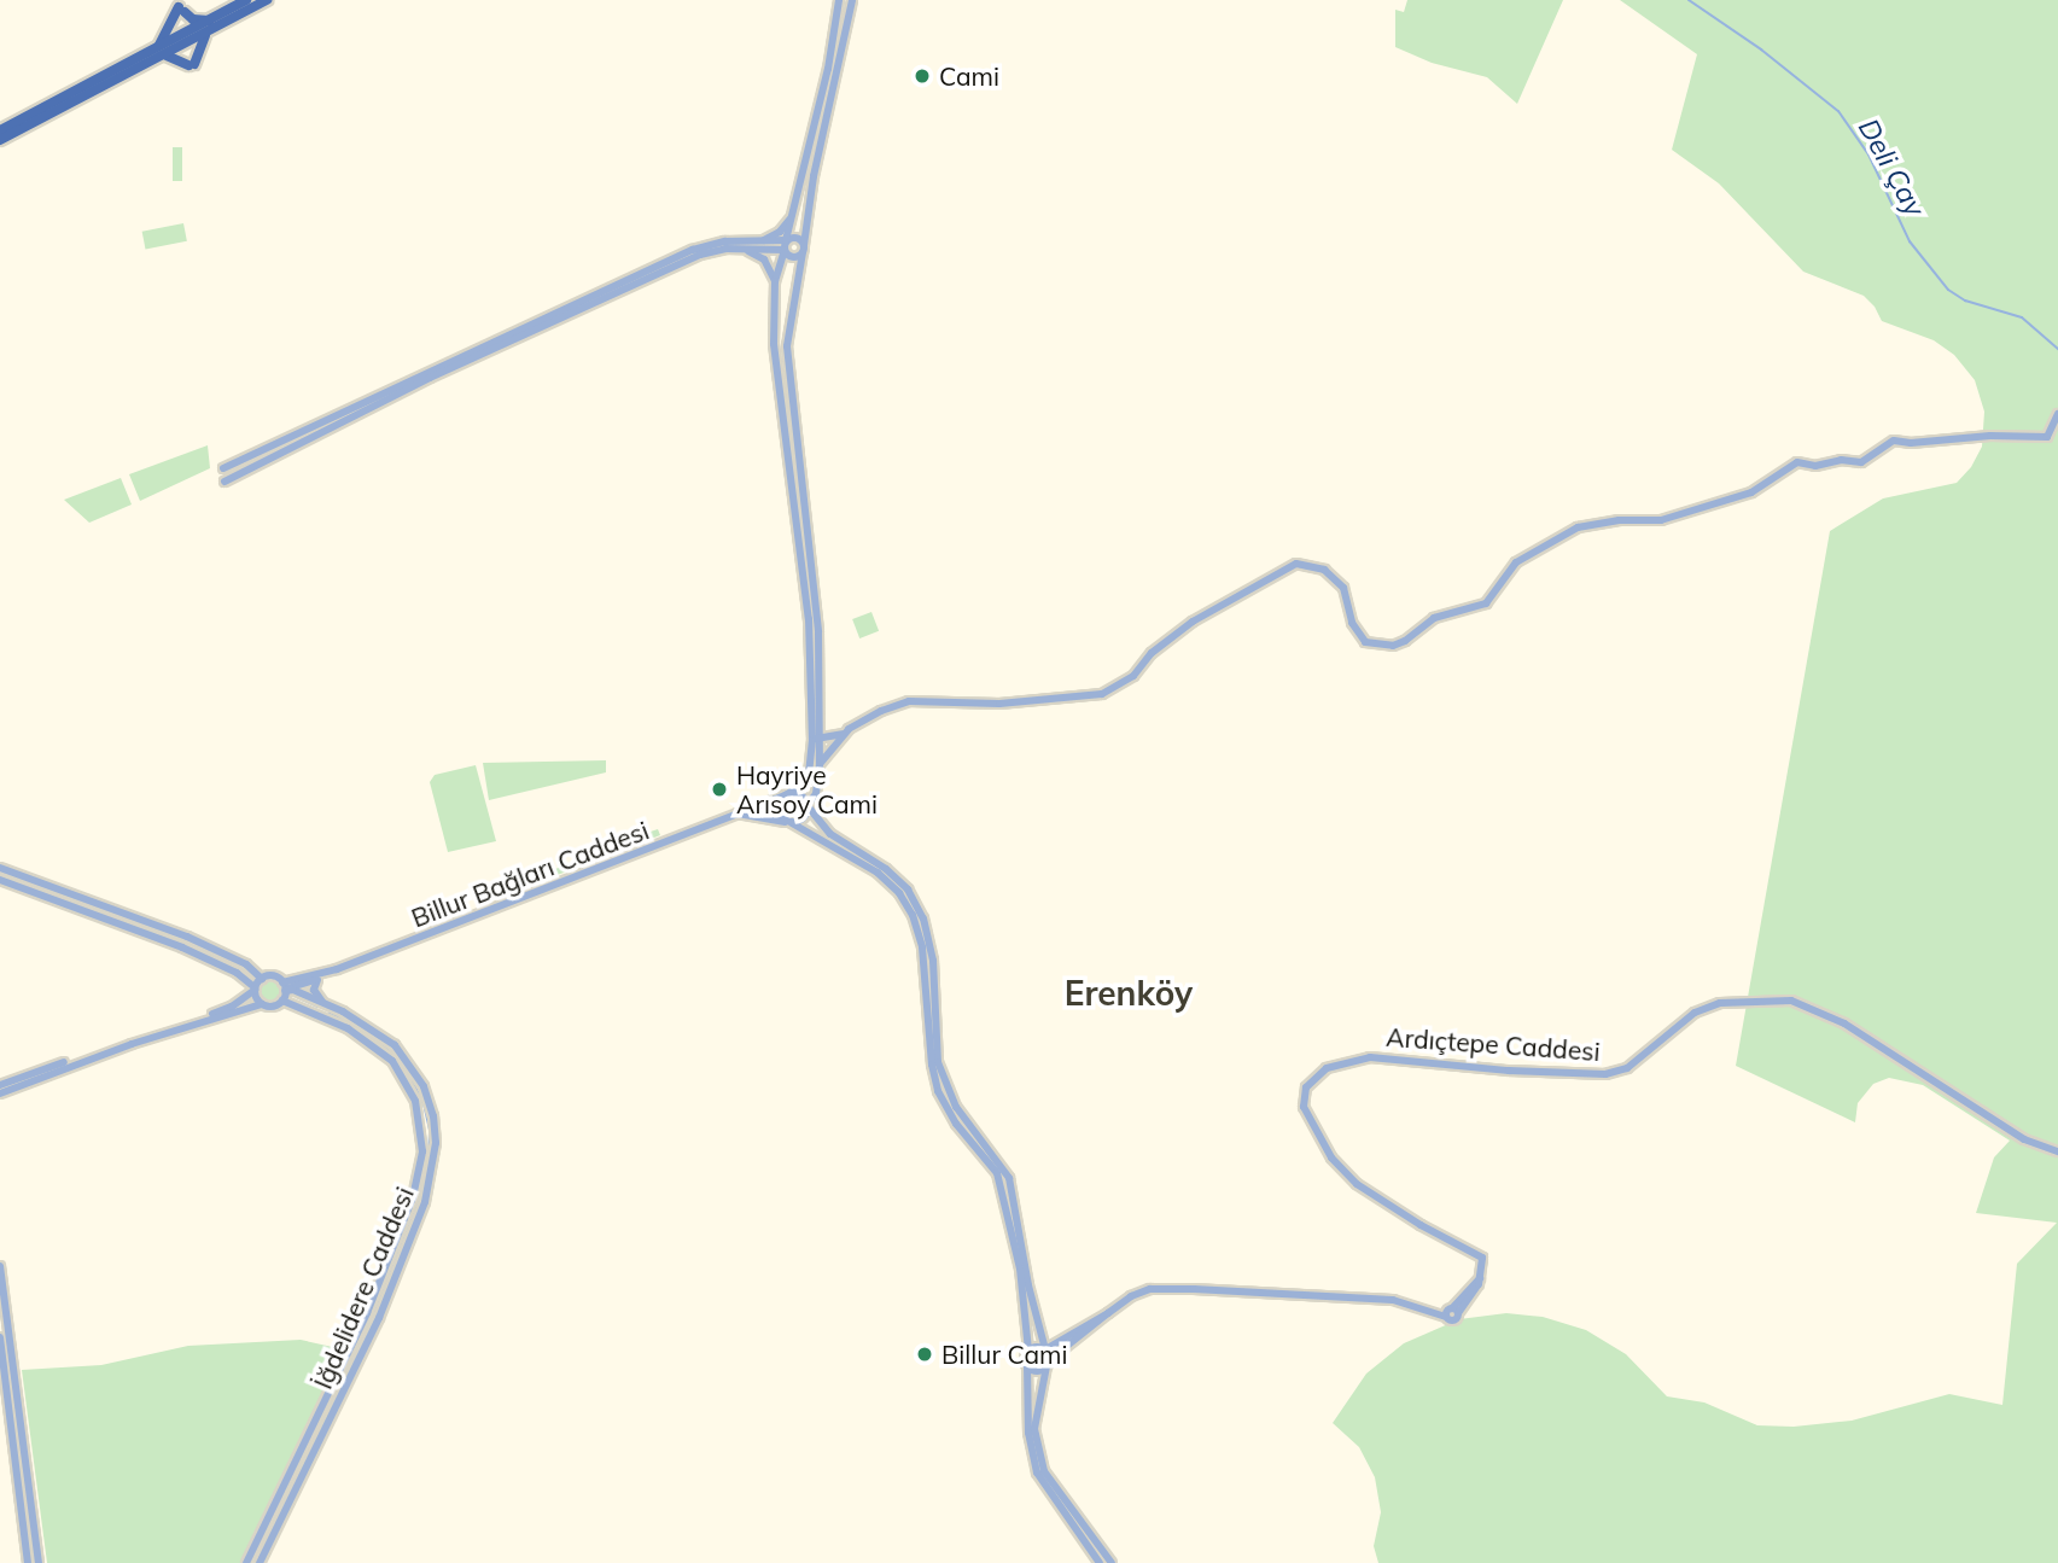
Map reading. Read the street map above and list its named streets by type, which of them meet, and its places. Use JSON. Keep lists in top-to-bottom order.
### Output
{
  "streets": {
    "street": ["Billur Bağları Caddesi", "Ardıçtepe Caddesi", "İğdelidere Caddesi"]
  },
  "districts": ["Erenköy"],
  "water": ["Deli Çay"],
  "places": ["Cami", "Hayriye Arısoy Cami", "Billur Cami"]
}
